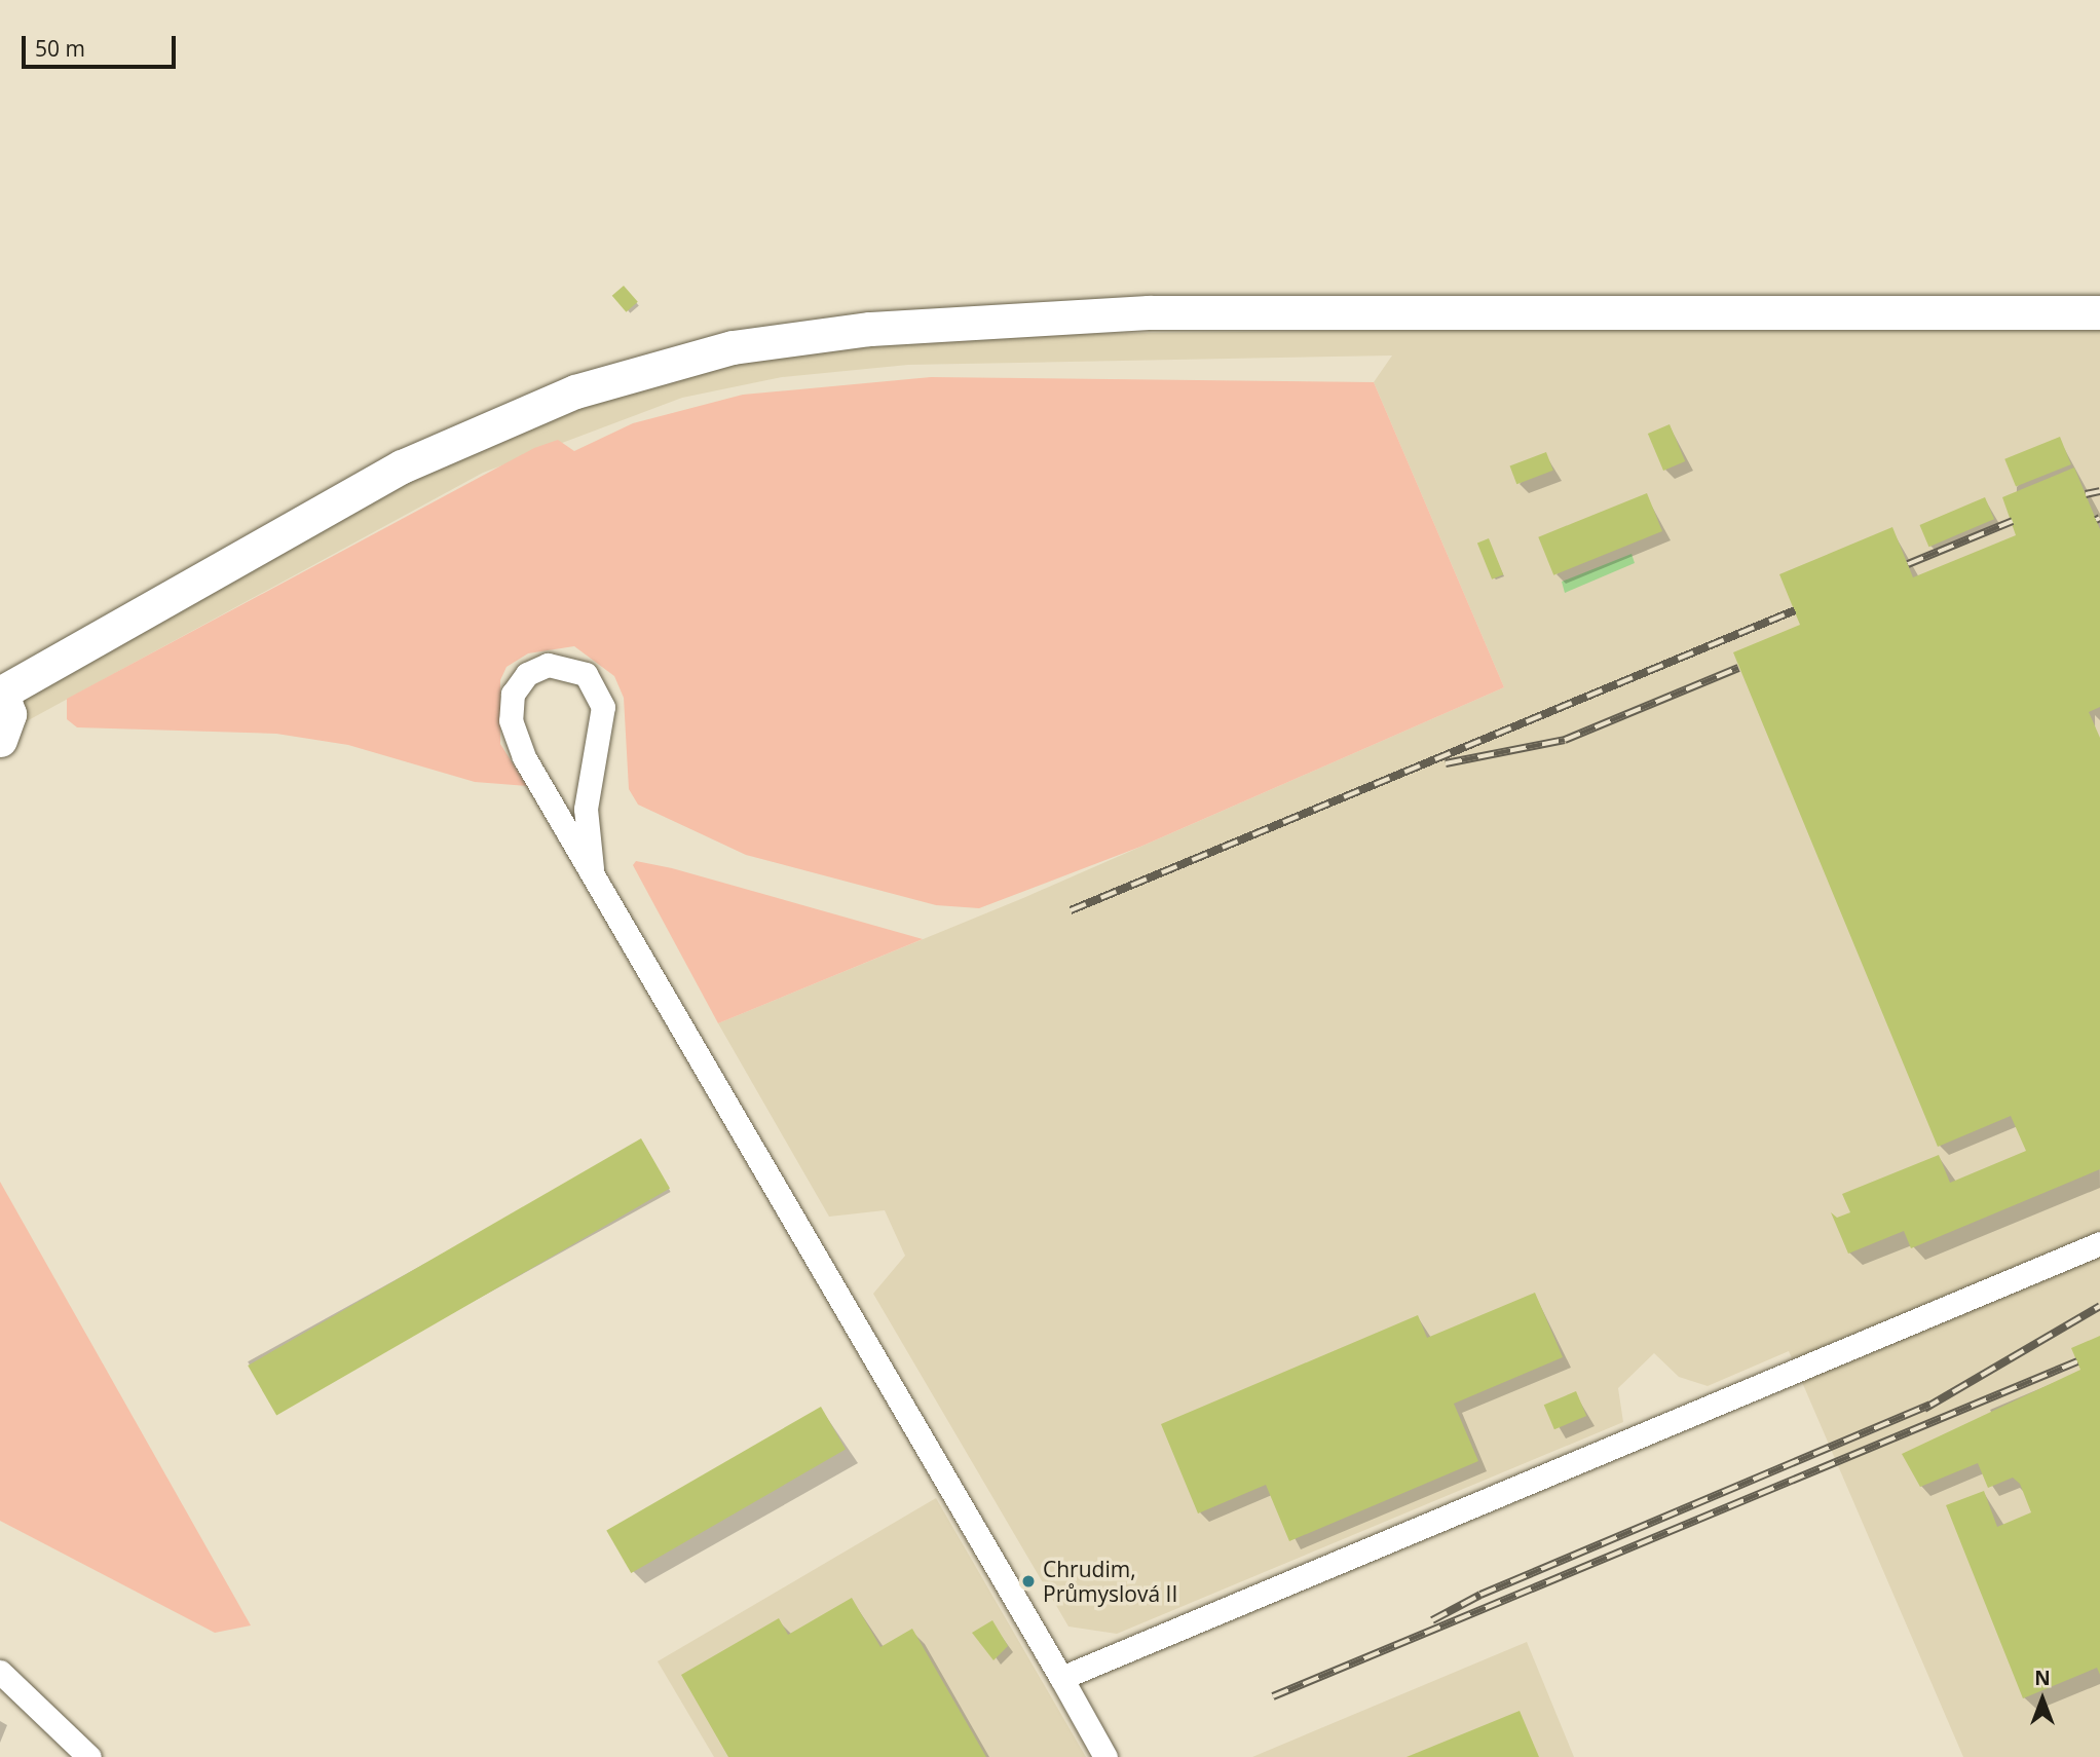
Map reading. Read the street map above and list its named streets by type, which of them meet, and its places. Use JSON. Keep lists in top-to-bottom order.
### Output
{
  "places": ["Chrudim, Průmyslová II"],
  "scale_bar": "50 m",
  "north": "top"
}
